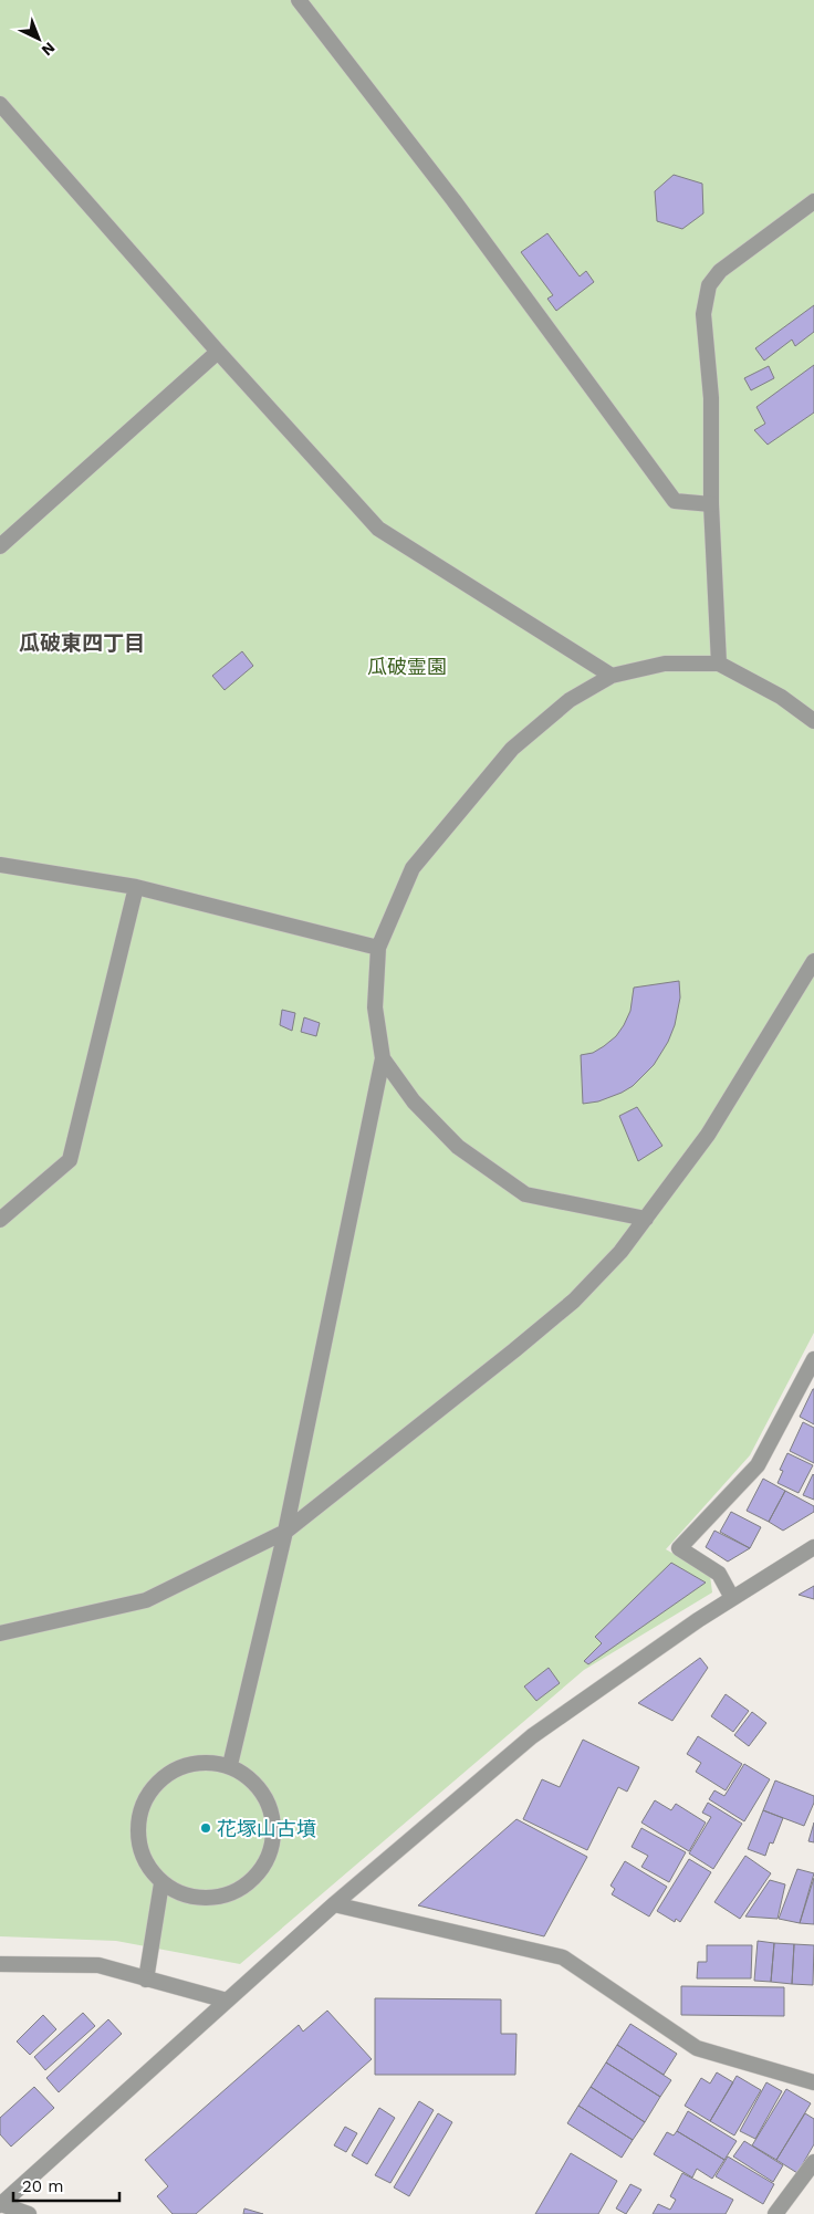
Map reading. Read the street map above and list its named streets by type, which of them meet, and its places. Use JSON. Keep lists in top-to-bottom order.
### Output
{
  "districts": ["瓜破東四丁目"],
  "parks": ["瓜破霊園"],
  "places": ["花塚山古墳"],
  "scale_bar": "20 m",
  "north": "bottom right"
}
